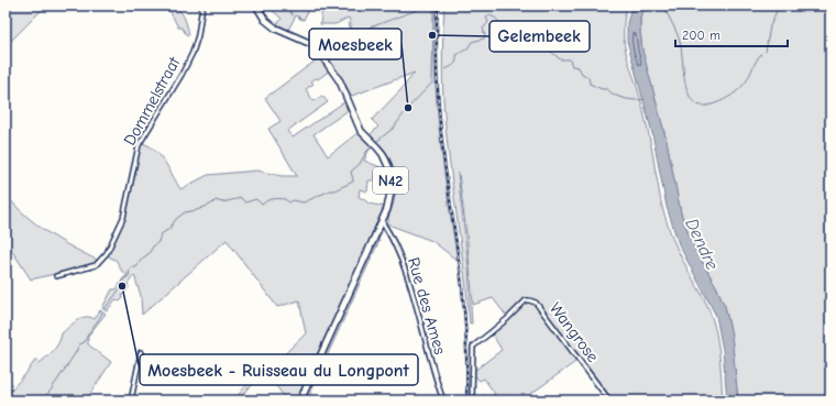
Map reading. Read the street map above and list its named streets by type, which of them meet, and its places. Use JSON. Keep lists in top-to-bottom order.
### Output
{
  "streets": {
    "main road": ["N42"],
    "street": ["Dommelstraat", "Rue des Ames", "Wangrose"]
  },
  "crossings": [
    ["N42", "Rue des Ames"]
  ],
  "water": ["Dendre"],
  "places": ["Gelembeek", "Moesbeek", "Moesbeek - Ruisseau du Longpont"],
  "scale_bar": "200 m"
}
